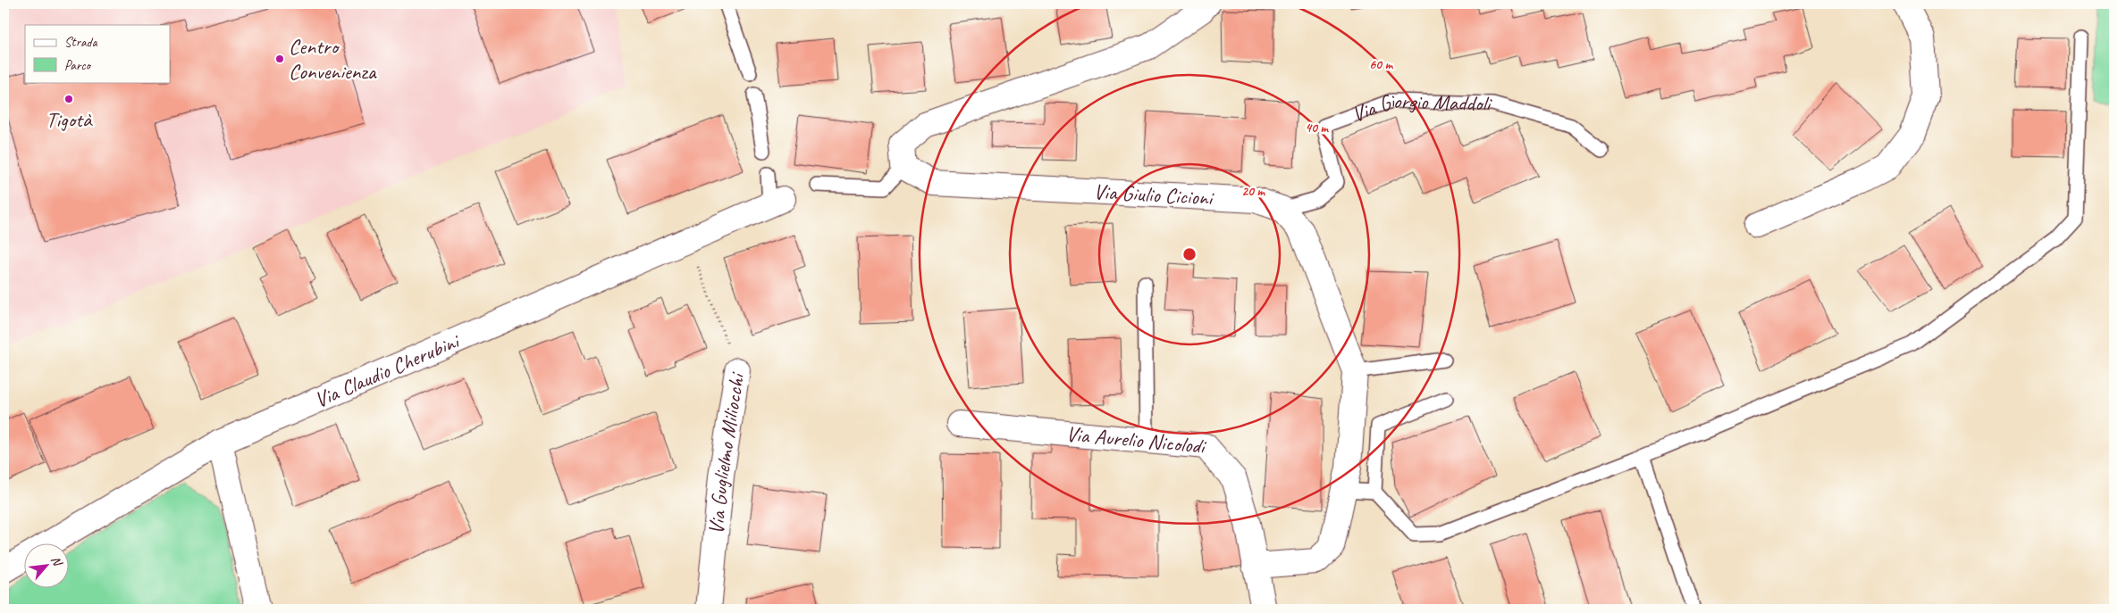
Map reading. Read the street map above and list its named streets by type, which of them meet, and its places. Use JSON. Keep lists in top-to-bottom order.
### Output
{
  "streets": {
    "street": [
      "Via Giulio Cicioni",
      "Via Claudio Cherubini",
      "Via Aurelio Nicolodi",
      "Via Guglielmo Miliocchi"
    ],
    "lane": ["Via Giorgio Maddoli"]
  },
  "crossings": [
    ["Via Giorgio Maddoli", "Via Giulio Cicioni"],
    ["Via Giulio Cicioni", "Via Aurelio Nicolodi"]
  ],
  "places": ["Centro Convenienza", "Tigotà"],
  "legend": ["Strada", "Parco"],
  "north": "top right",
  "rings": ["60 m", "40 m", "20 m"]
}
